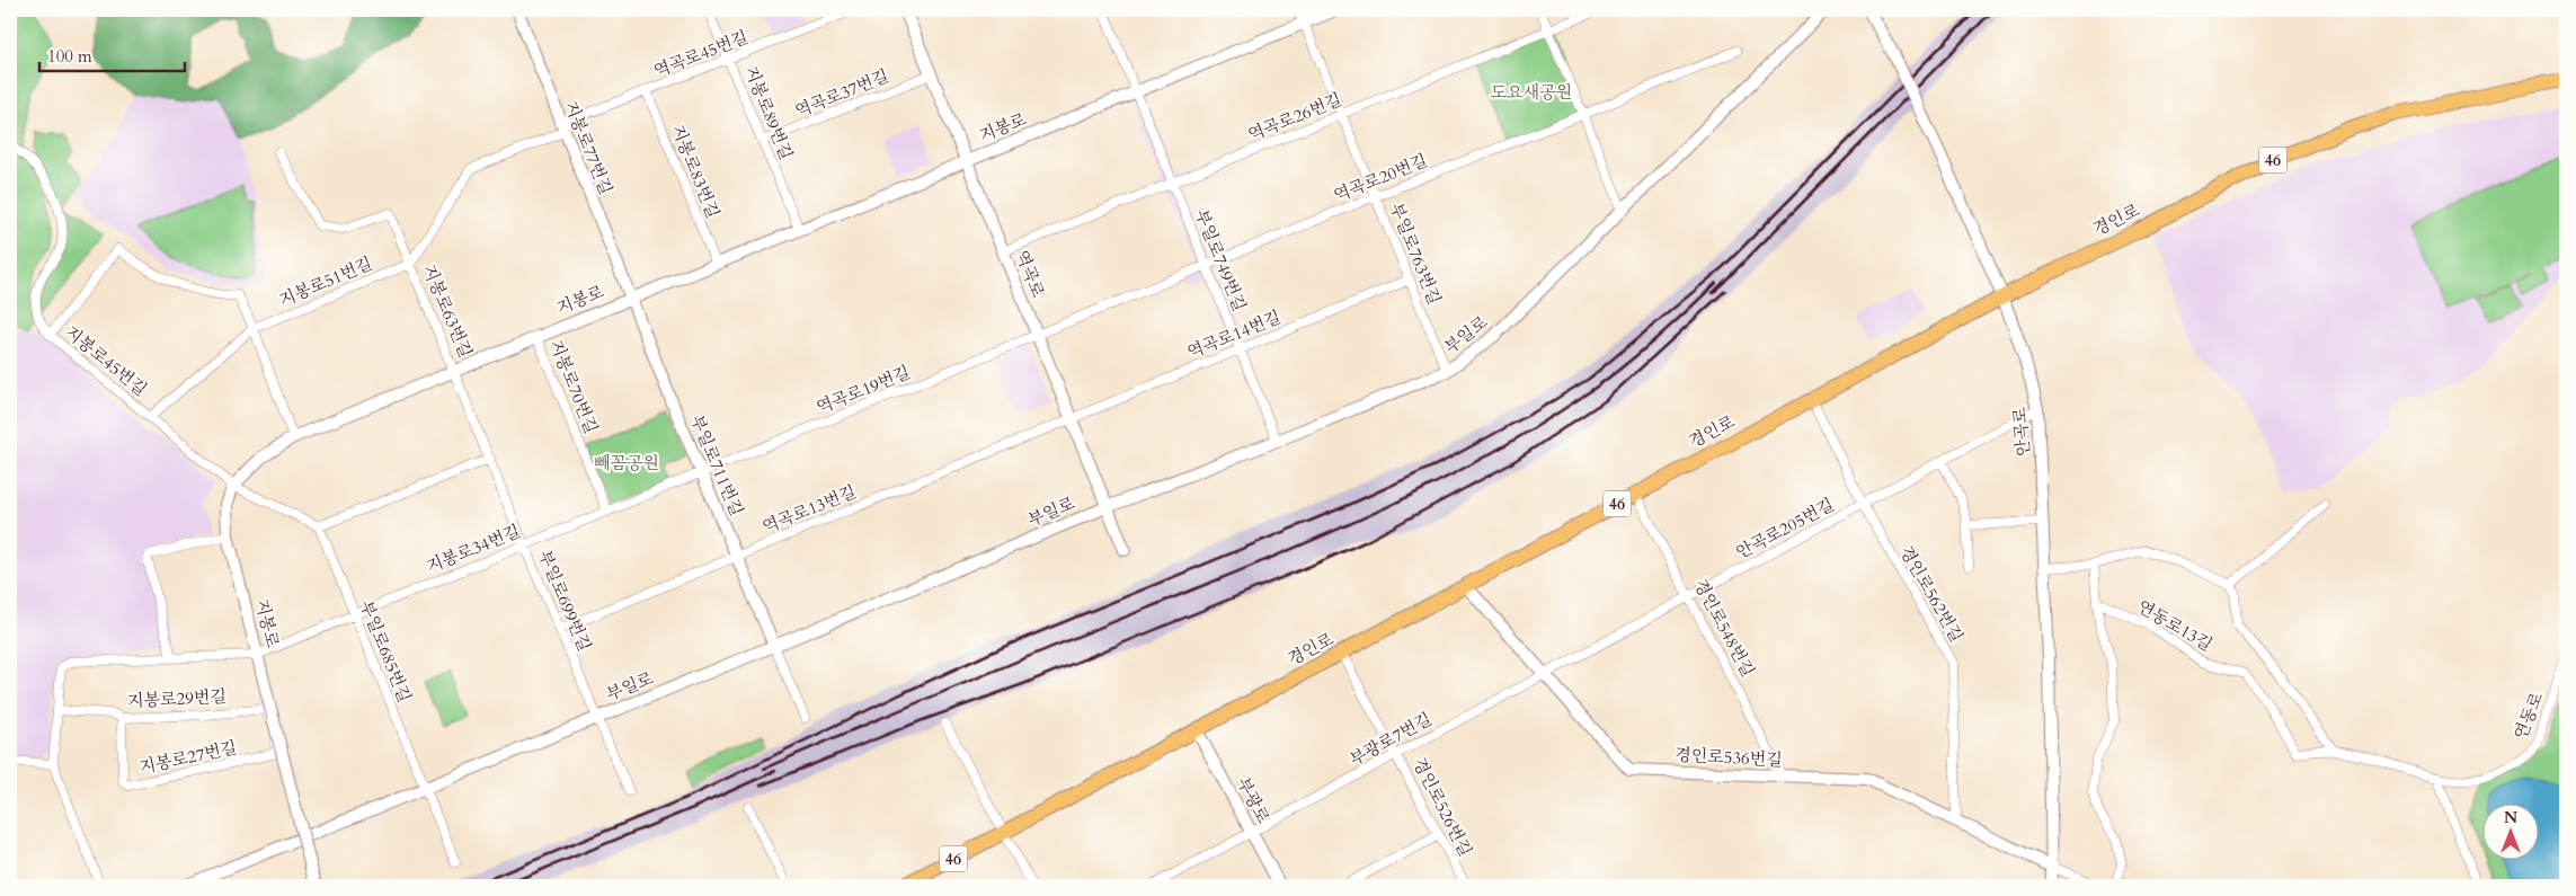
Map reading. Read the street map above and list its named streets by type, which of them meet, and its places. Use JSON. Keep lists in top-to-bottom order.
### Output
{
  "streets": {
    "main road": ["46", "경인로"],
    "street": [
      "역곡로45번길",
      "역곡로37번길",
      "지봉로89번길",
      "역곡로26번길",
      "지봉로",
      "지봉로77번길",
      "지봉로83번길",
      "역곡로20번길",
      "부일로763번길",
      "부일로749번길",
      "역곡로",
      "지봉로51번길",
      "지봉로63번길",
      "역곡로14번길",
      "부일로",
      "지봉로45번길",
      "지봉로70번길",
      "역곡로19번길",
      "안곡로",
      "부일로711번길",
      "역곡로13번길",
      "안곡로205번길",
      "지봉로34번길",
      "경인로562번길",
      "부일로699번길",
      "연동로13길",
      "경인로548번길",
      "부일로685번길",
      "지봉로29번길",
      "연동로",
      "부광로7번길",
      "지봉로27번길",
      "경인로536번길",
      "부광로",
      "경인로526번길"
    ]
  },
  "crossings": [
    ["역곡로45번길", "지봉로89번길"],
    ["역곡로45번길", "지봉로77번길"],
    ["역곡로45번길", "지봉로83번길"],
    ["역곡로45번길", "지봉로63번길"],
    ["역곡로37번길", "지봉로89번길"],
    ["역곡로37번길", "역곡로"],
    ["지봉로89번길", "지봉로"],
    ["역곡로26번길", "부일로763번길"],
    ["역곡로26번길", "부일로749번길"],
    ["역곡로26번길", "역곡로"],
    ["지봉로", "지봉로77번길"],
    ["지봉로", "지봉로83번길"],
    ["지봉로", "부일로763번길"],
    ["지봉로", "부일로749번길"],
    ["지봉로", "역곡로"],
    ["지봉로", "지봉로63번길"],
    ["지봉로", "지봉로45번길"],
    ["지봉로", "지봉로70번길"],
    ["지봉로", "부일로711번길"],
    ["지봉로", "지봉로34번길"],
    ["지봉로", "부일로699번길"],
    ["지봉로", "지봉로29번길"],
    ["지봉로", "지봉로27번길"],
    ["지봉로77번길", "지봉로63번길"],
    ["지봉로77번길", "부일로711번길"],
    ["역곡로20번길", "부일로763번길"],
    ["역곡로20번길", "부일로749번길"],
    ["역곡로20번길", "역곡로"],
    ["역곡로20번길", "역곡로19번길"],
    ["경인로", "안곡로"],
    ["경인로", "경인로562번길"],
    ["경인로", "경인로548번길"],
    ["경인로", "경인로536번길"],
    ["경인로", "부광로"],
    ["경인로", "경인로526번길"],
    ["부일로763번길", "역곡로14번길"],
    ["부일로763번길", "부일로"],
    ["부일로749번길", "역곡로14번길"],
    ["부일로749번길", "부일로"],
    ["역곡로", "역곡로14번길"],
    ["역곡로", "부일로"],
    ["역곡로", "역곡로19번길"],
    ["역곡로", "역곡로13번길"],
    ["지봉로51번길", "지봉로63번길"],
    ["지봉로51번길", "지봉로45번길"],
    ["지봉로63번길", "부일로699번길"],
    ["역곡로14번길", "역곡로13번길"],
    ["부일로", "부일로711번길"],
    ["부일로", "부일로699번길"],
    ["부일로", "부일로685번길"],
    ["지봉로70번길", "지봉로34번길"],
    ["역곡로19번길", "부일로711번길"],
    ["역곡로19번길", "지봉로34번길"],
    ["안곡로", "안곡로205번길"],
    ["안곡로", "경인로536번길"],
    ["부일로711번길", "역곡로13번길"],
    ["부일로711번길", "지봉로34번길"],
    ["역곡로13번길", "부일로699번길"],
    ["안곡로205번길", "경인로562번길"],
    ["안곡로205번길", "경인로548번길"],
    ["안곡로205번길", "부광로7번길"],
    ["안곡로205번길", "경인로536번길"],
    ["지봉로34번길", "부일로699번길"],
    ["지봉로34번길", "부일로685번길"],
    ["경인로562번길", "경인로536번길"],
    ["연동로13길", "연동로"],
    ["경인로548번길", "경인로536번길"],
    ["지봉로29번길", "지봉로27번길"],
    ["부광로7번길", "경인로536번길"],
    ["부광로7번길", "부광로"],
    ["부광로7번길", "경인로526번길"]
  ],
  "parks": ["도요새공원", "빼꼼공원"],
  "scale_bar": "100 m",
  "north": "top"
}
